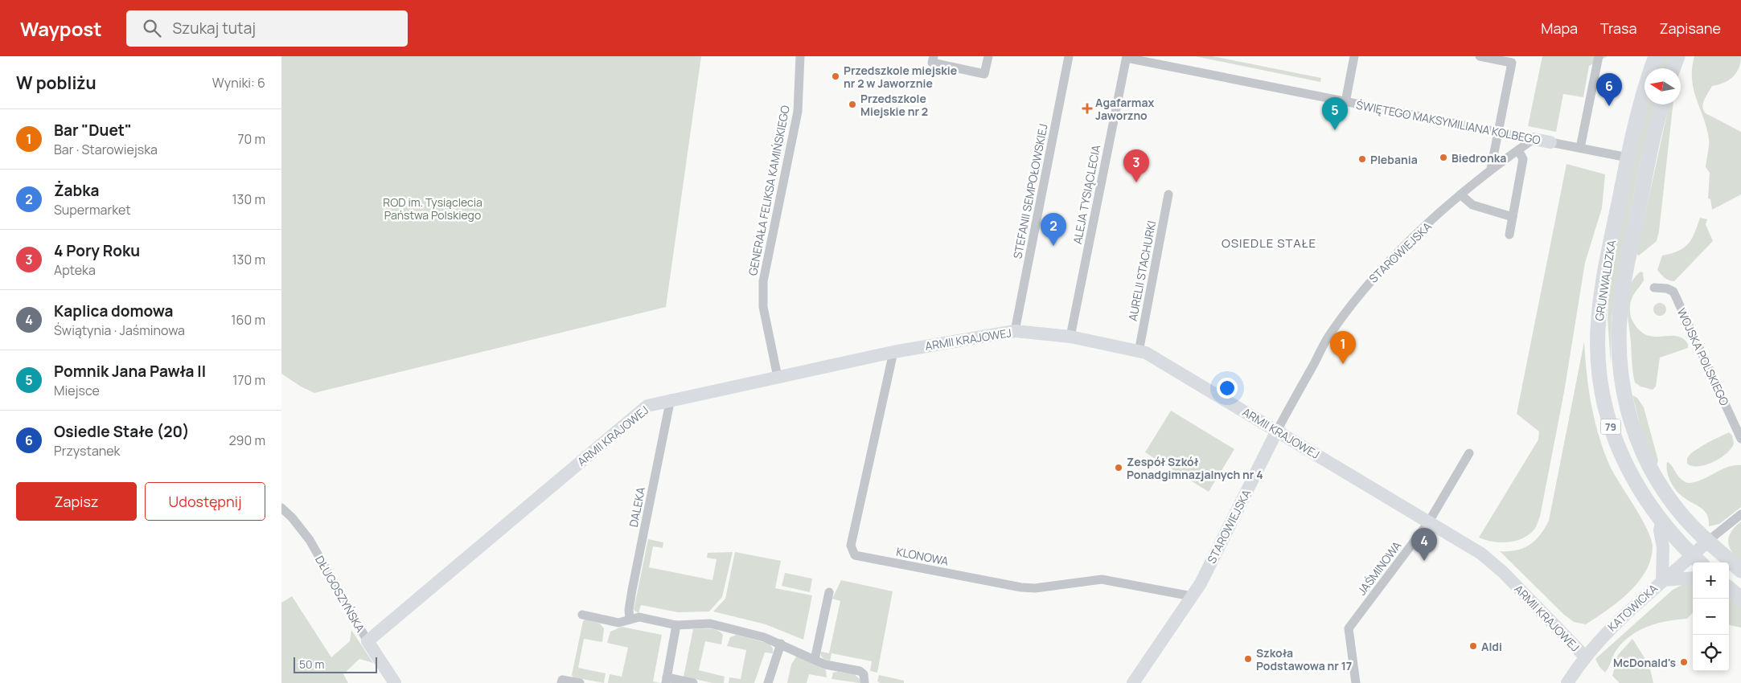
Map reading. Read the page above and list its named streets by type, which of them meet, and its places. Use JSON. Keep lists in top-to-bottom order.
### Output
{
  "streets": {
    "main road": ["GRUNWALDZKA", "79"],
    "street": [
      "ŚWIĘTEGO MAKSYMILIANA KOLBEGO",
      "GENERAŁA FELIKSA KAMIŃSKIEGO",
      "STEFANII SEMPOŁOWSKIEJ",
      "ALEJA TYSIĄCLECIA",
      "STAROWIEJSKA",
      "AURELII STACHURKI",
      "ARMII KRAJOWEJ",
      "WOJSKA POLSKIEGO",
      "DALEKA",
      "KLONOWA",
      "JAŚMINOWA",
      "DŁUGOSZYŃSKA",
      "KATOWICKA"
    ]
  },
  "crossings": [
    ["ŚWIĘTEGO MAKSYMILIANA KOLBEGO", "ALEJA TYSIĄCLECIA"],
    ["ŚWIĘTEGO MAKSYMILIANA KOLBEGO", "STAROWIEJSKA"],
    ["ŚWIĘTEGO MAKSYMILIANA KOLBEGO", "GRUNWALDZKA"],
    ["GENERAŁA FELIKSA KAMIŃSKIEGO", "ARMII KRAJOWEJ"],
    ["STEFANII SEMPOŁOWSKIEJ", "ARMII KRAJOWEJ"],
    ["ALEJA TYSIĄCLECIA", "ARMII KRAJOWEJ"],
    ["STAROWIEJSKA", "ARMII KRAJOWEJ"],
    ["STAROWIEJSKA", "KLONOWA"],
    ["AURELII STACHURKI", "ARMII KRAJOWEJ"],
    ["GRUNWALDZKA", "79"],
    ["GRUNWALDZKA", "KATOWICKA"],
    ["ARMII KRAJOWEJ", "DALEKA"],
    ["ARMII KRAJOWEJ", "KLONOWA"],
    ["ARMII KRAJOWEJ", "JAŚMINOWA"],
    ["ARMII KRAJOWEJ", "DŁUGOSZYŃSKA"],
    ["ARMII KRAJOWEJ", "KATOWICKA"],
    ["79", "KATOWICKA"]
  ],
  "districts": ["OSIEDLE STAŁE"],
  "parks": ["ROD im. Tysiąclecia Państwa Polskiego"],
  "places": {
    "other": [
      "Przedszkole miejskie nr 2 w Jaworznie",
      "Przedszkole Miejskie nr 2",
      "Biedronka",
      "Plebania",
      "Zespół Szkół Ponadgimnazjalnych nr 4",
      "Aldi",
      "Szkoła Podstawowa nr 17",
      "McDonald's"
    ],
    "health": ["Agafarmax Jaworzno"]
  },
  "scale_bar": "50 m",
  "north": "left",
  "page": {
    "header": "Waypost",
    "search": "Szukaj tutaj",
    "nav": ["Mapa", "Trasa", "Zapisane"],
    "heading": ["W pobliżu", "Wyniki: 6"],
    "pins": [
      "6",
      "5",
      "3",
      "2",
      "1",
      "4"
    ],
    "list": [
      {
        "mark": "1",
        "name": "Bar \"Duet\"",
        "note": "Bar · Starowiejska",
        "value": "70 m"
      },
      {
        "mark": "2",
        "name": "Żabka",
        "note": "Supermarket",
        "value": "130 m"
      },
      {
        "mark": "3",
        "name": "4 Pory Roku",
        "note": "Apteka",
        "value": "130 m"
      },
      {
        "mark": "4",
        "name": "Kaplica domowa",
        "note": "Świątynia · Jaśminowa",
        "value": "160 m"
      },
      {
        "mark": "5",
        "name": "Pomnik Jana Pawła II",
        "note": "Miejsce",
        "value": "170 m"
      },
      {
        "mark": "6",
        "name": "Osiedle Stałe (20)",
        "note": "Przystanek",
        "value": "290 m"
      }
    ],
    "buttons": ["Zapisz", "Udostępnij"],
    "map_buttons": ["+", "−"],
    "scale": "50 m"
  }
}
